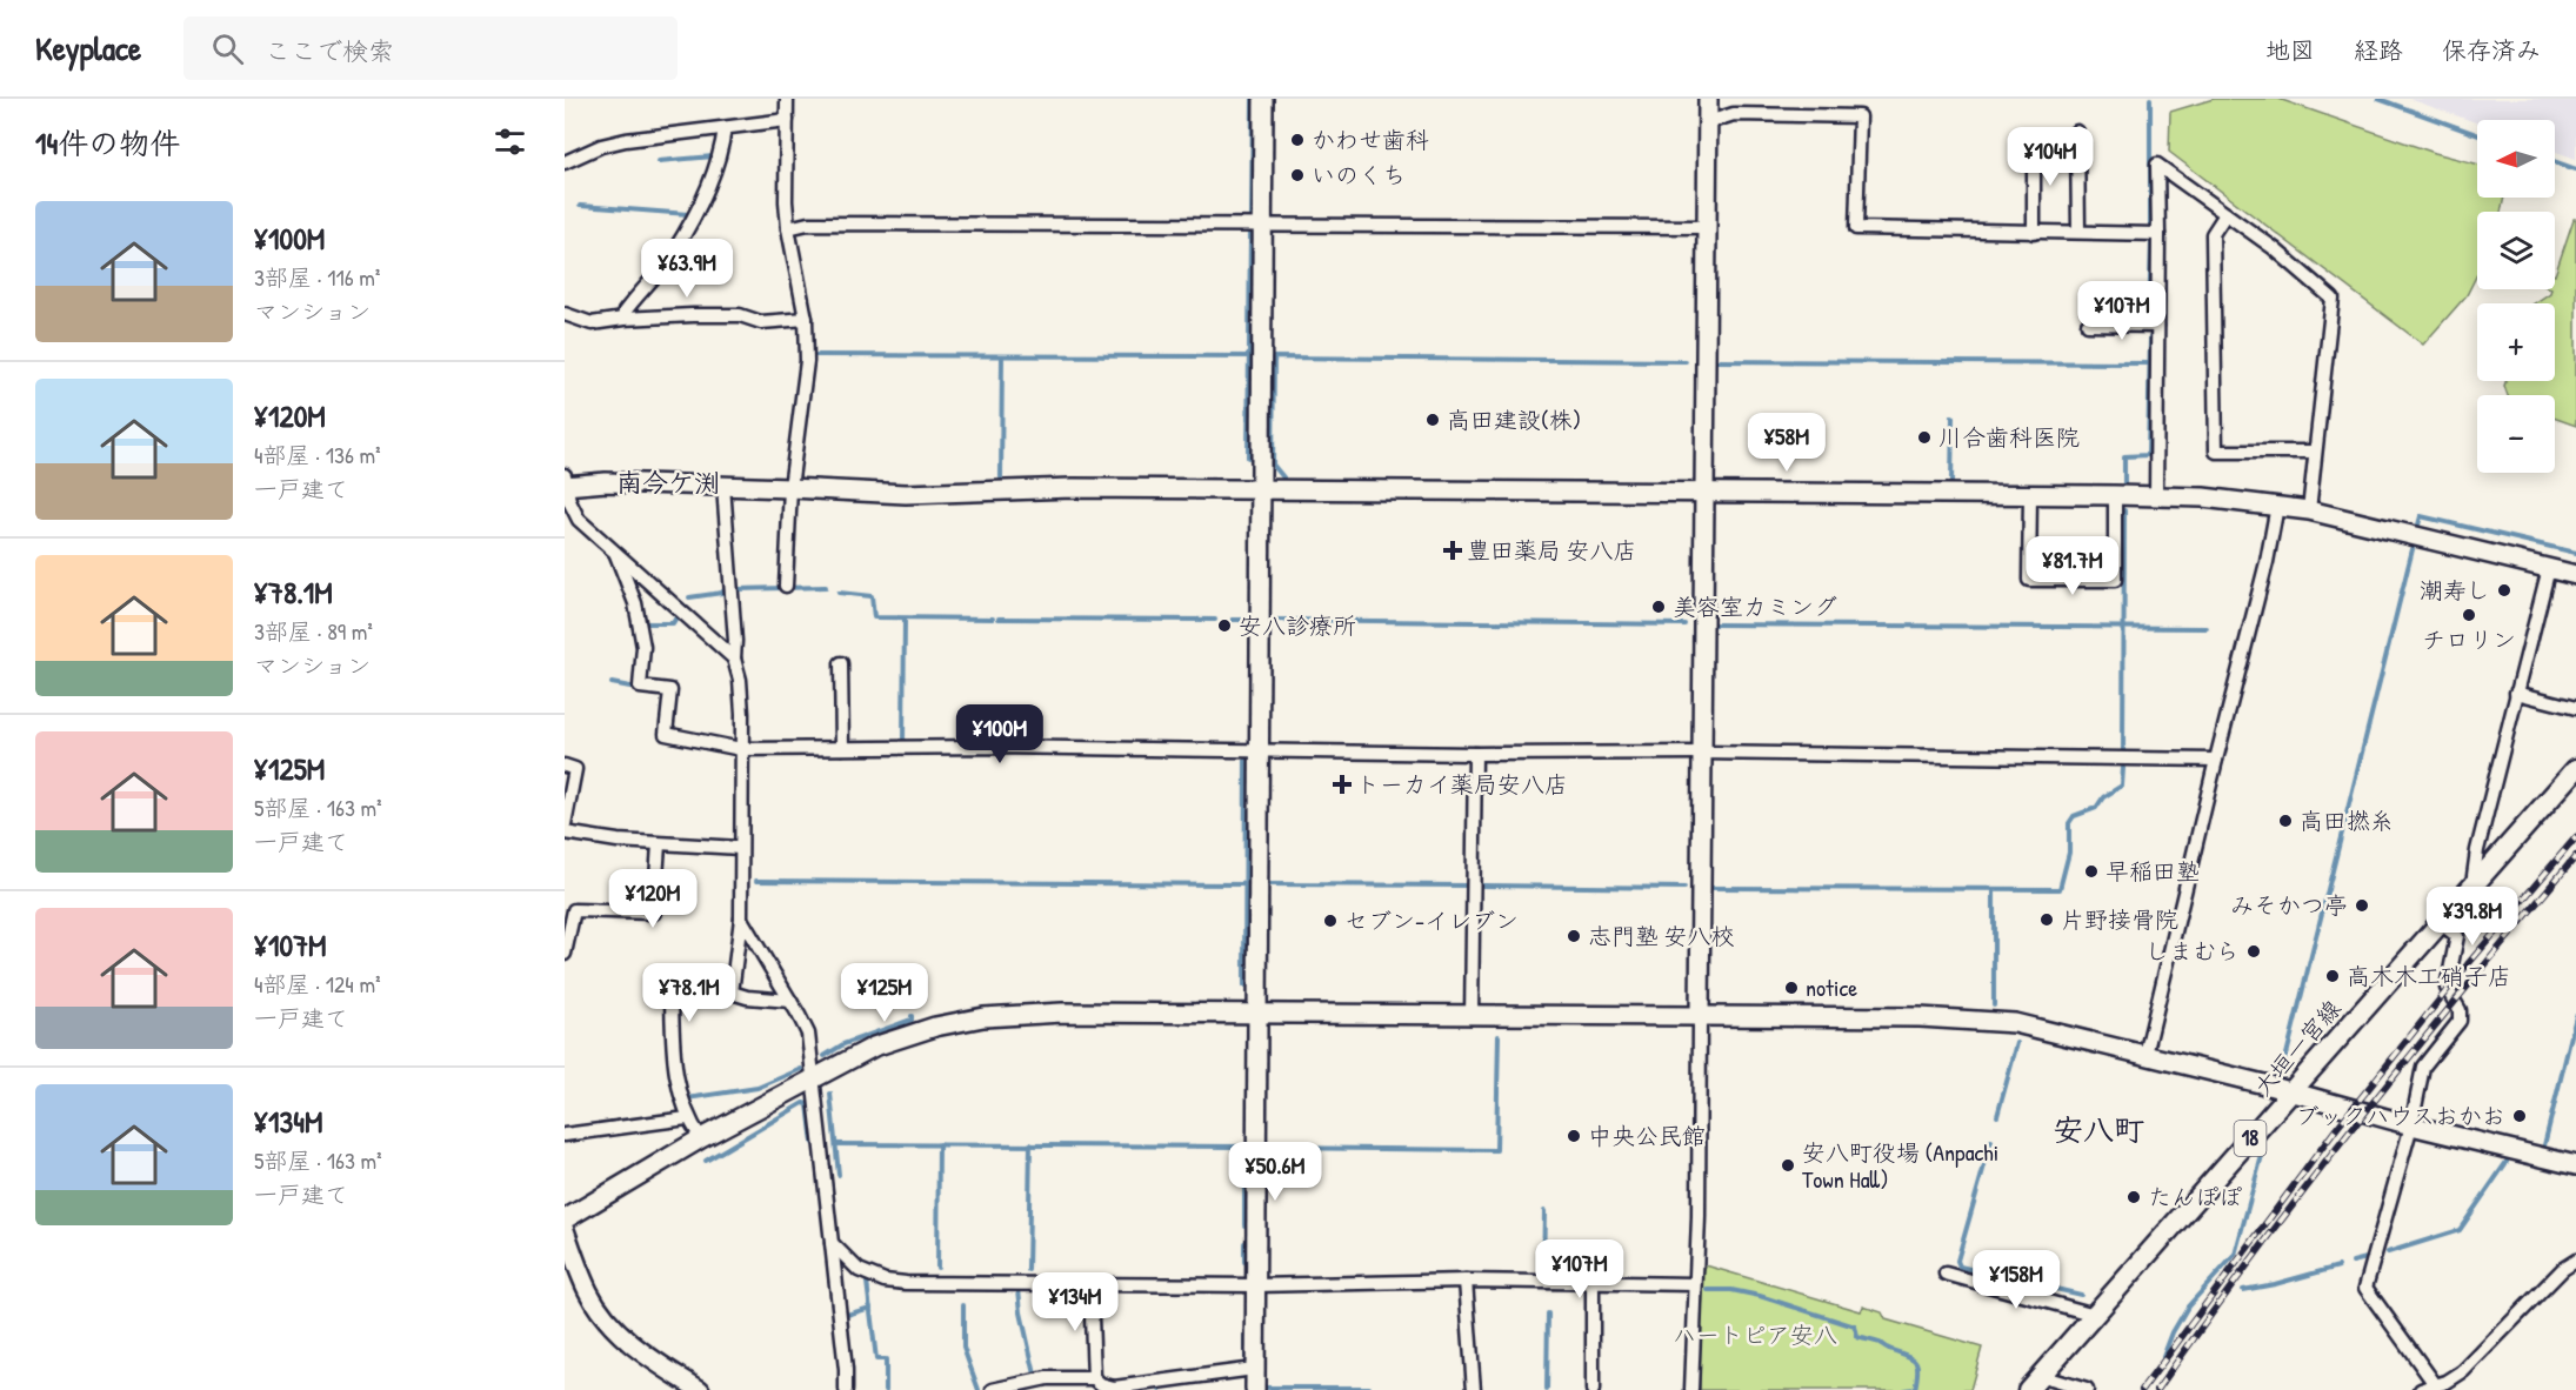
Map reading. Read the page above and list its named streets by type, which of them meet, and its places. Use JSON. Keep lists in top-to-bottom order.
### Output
{
  "streets": {
    "main road": ["大垣一宮線", "18"]
  },
  "districts": ["南今ケ渕", "安八町"],
  "parks": ["ハートピア安八"],
  "places": {
    "other": [
      "かわせ歯科",
      "いのくち",
      "高田建設(株)",
      "川合歯科医院",
      "潮寿し",
      "美容室カミング",
      "チロリン",
      "安八診療所",
      "高田撚糸",
      "早稲田塾",
      "みそかつ亭",
      "片野接骨院",
      "セブン-イレブン",
      "志門塾 安八校",
      "しまむら",
      "高木木工硝子店",
      "notice",
      "ブックハウスおかお",
      "中央公民館",
      "安八町役場 (Anpachi Town Hall)",
      "たんぽぽ"
    ],
    "health": ["豊田薬局 安八店", "トーカイ薬局安八店"]
  },
  "north": "left",
  "page": {
    "header": "Keyplace",
    "search": "ここで検索",
    "nav": ["地図", "経路", "保存済み"],
    "heading": "14件の物件",
    "map_buttons": ["+", "−"],
    "price": [
      "¥104M",
      "¥63.9M",
      "¥107M",
      "¥58M",
      "¥81.7M",
      "¥100M",
      "¥120M",
      "¥39.8M",
      "¥78.1M",
      "¥125M",
      "¥50.6M",
      "¥107M",
      "¥158M",
      "¥134M"
    ],
    "list": [
      {
        "name": "¥100M",
        "note": "3部屋 · 116 m² · マンション"
      },
      {
        "name": "¥120M",
        "note": "4部屋 · 136 m² · 一戸建て"
      },
      {
        "name": "¥78.1M",
        "note": "3部屋 · 89 m² · マンション"
      },
      {
        "name": "¥125M",
        "note": "5部屋 · 163 m² · 一戸建て"
      },
      {
        "name": "¥107M",
        "note": "4部屋 · 124 m² · 一戸建て"
      },
      {
        "name": "¥134M",
        "note": "5部屋 · 163 m² · 一戸建て"
      }
    ]
  }
}
